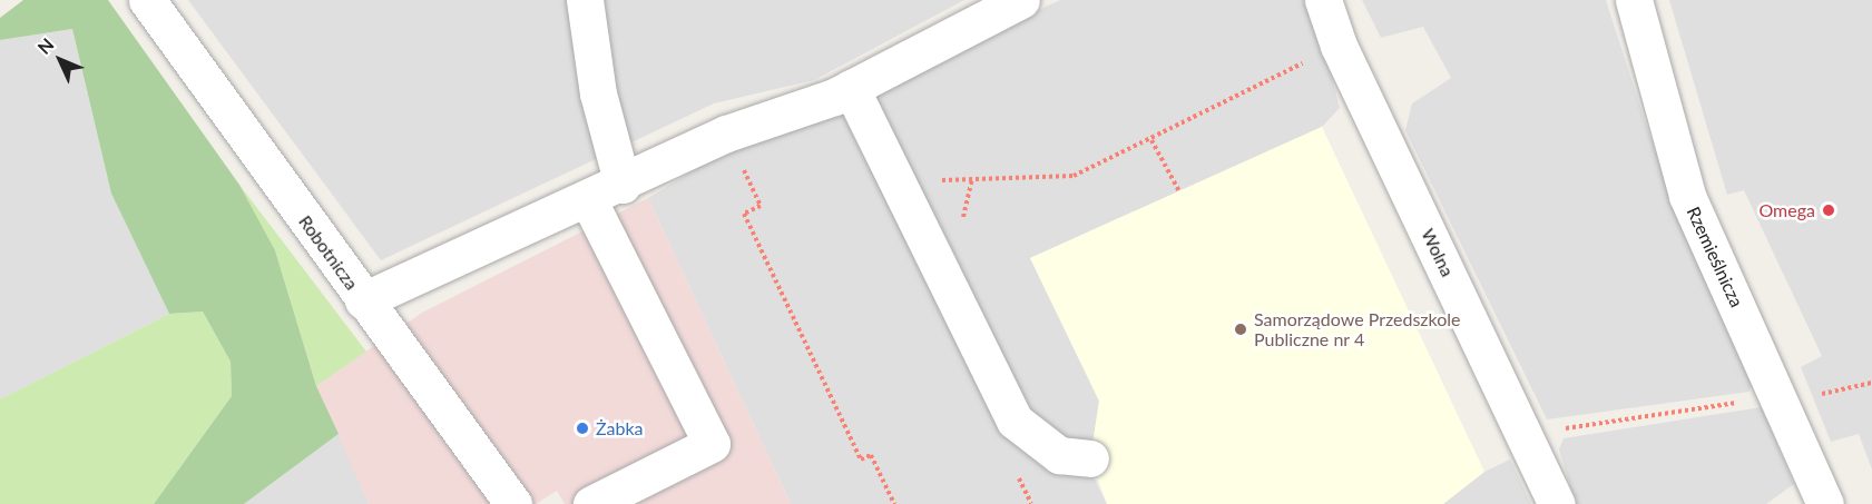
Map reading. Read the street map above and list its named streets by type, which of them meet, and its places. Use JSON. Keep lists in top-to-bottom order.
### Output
{
  "streets": {
    "street": ["Robotnicza", "Wolna", "Rzemieślnicza"]
  },
  "places": ["Omega", "Samorządowe Przedszkole Publiczne nr 4", "Żabka"],
  "north": "top left"
}
